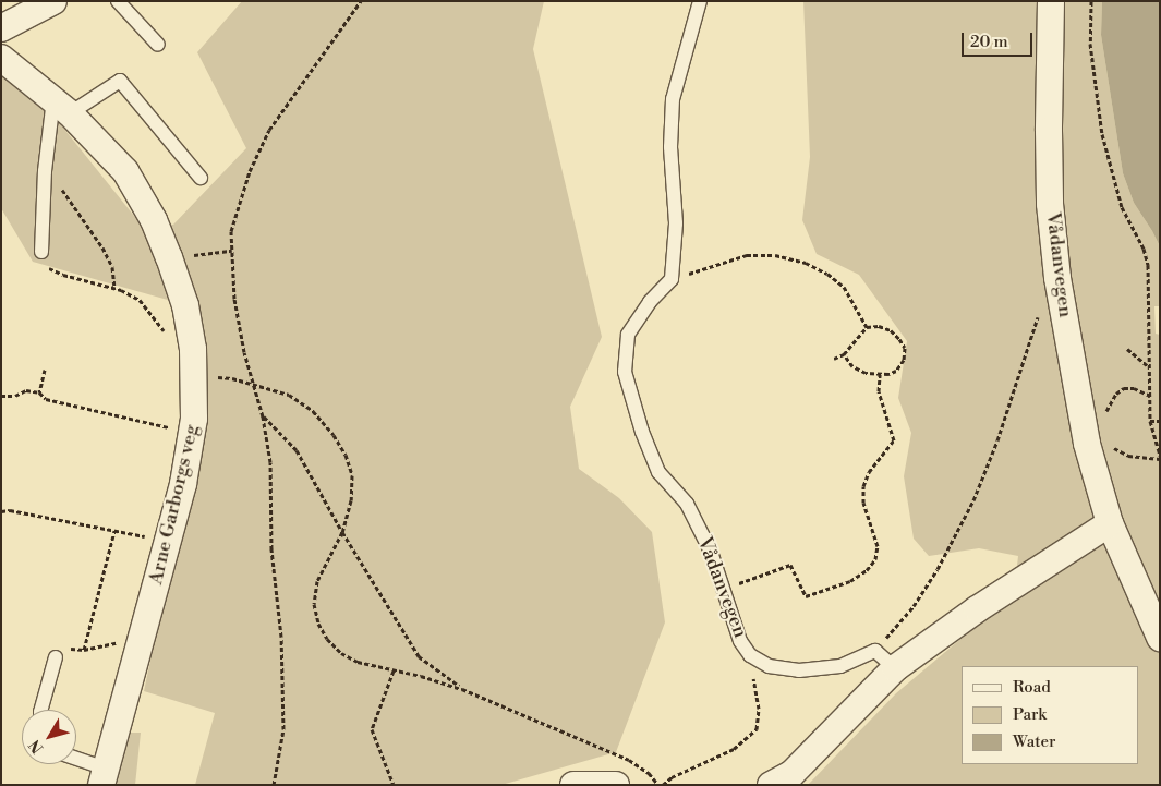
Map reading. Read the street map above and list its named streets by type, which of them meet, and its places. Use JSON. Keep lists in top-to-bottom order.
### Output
{
  "streets": {
    "street": ["Vådanvegen", "Arne Garborgs veg"]
  },
  "legend": ["Road", "Park", "Water"],
  "scale_bar": "20 m",
  "north": "bottom left"
}
